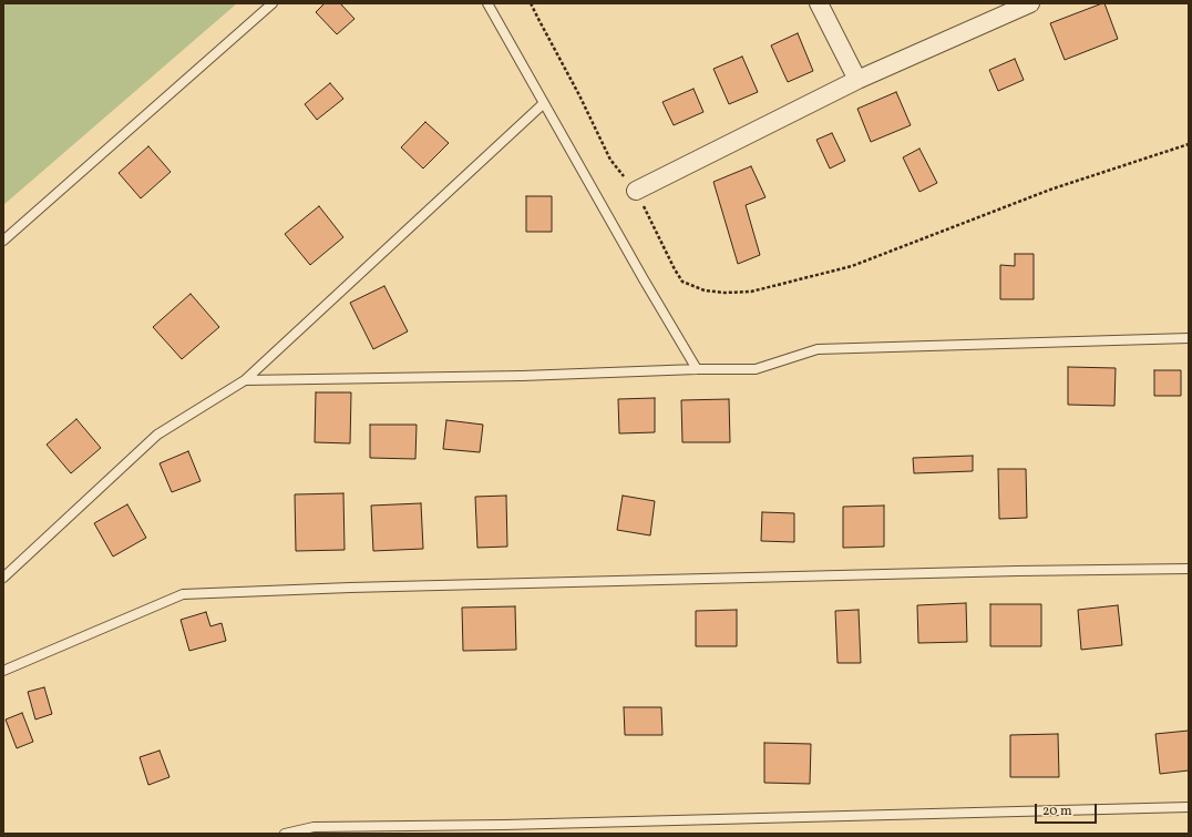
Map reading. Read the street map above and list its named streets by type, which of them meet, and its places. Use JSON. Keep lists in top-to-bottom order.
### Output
{
  "scale_bar": "20 m"
}
